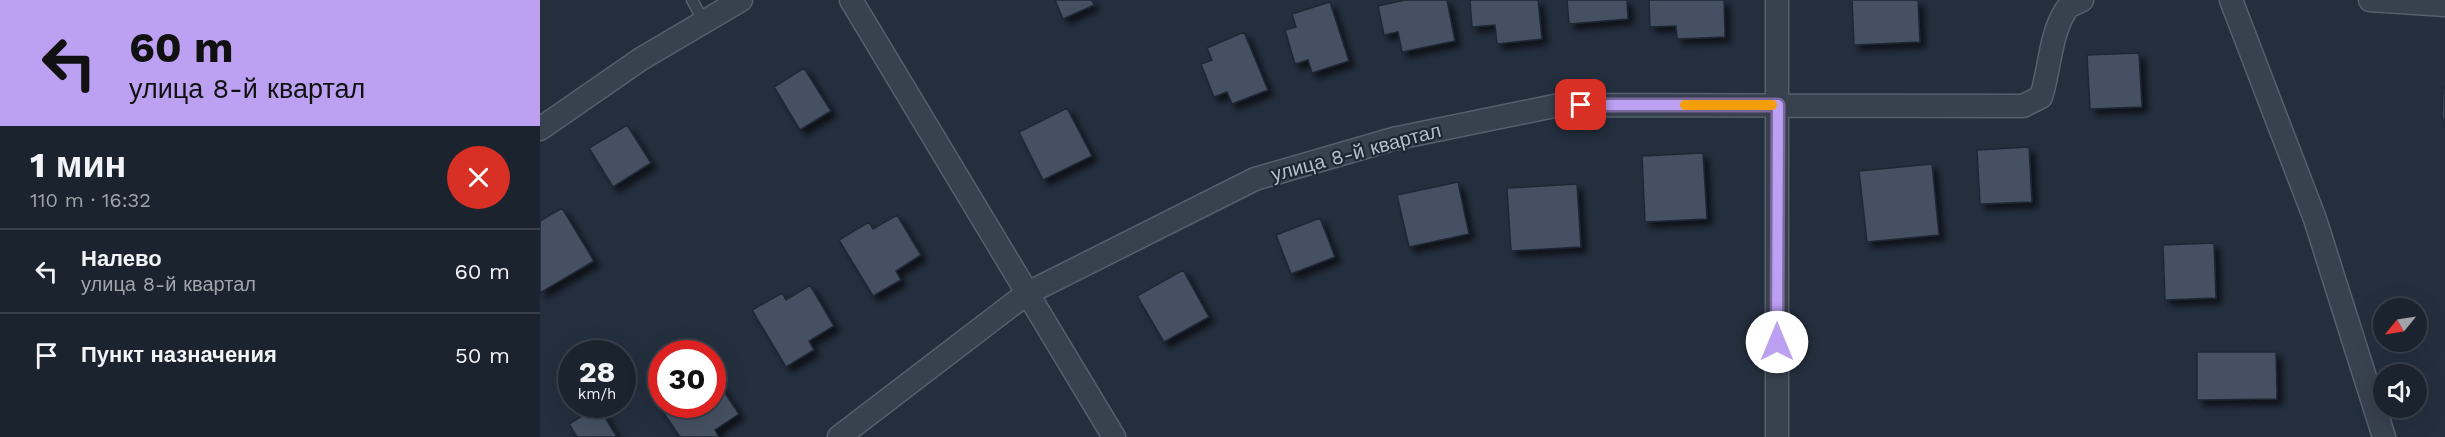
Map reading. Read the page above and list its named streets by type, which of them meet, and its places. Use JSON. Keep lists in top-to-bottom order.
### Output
{
  "streets": {
    "street": ["улица 8-й квартал"]
  },
  "north": "bottom left",
  "page": {
    "turn": ["60 m", "улица 8-й квартал"],
    "heading": ["1 мин", "110 m · 16:32"],
    "list": [
      {
        "name": "Налево",
        "note": "улица 8-й квартал",
        "value": "60 m"
      },
      {
        "name": "Пункт назначения",
        "value": "50 m"
      }
    ],
    "speed": "28 km/h",
    "limit": "30"
  }
}
